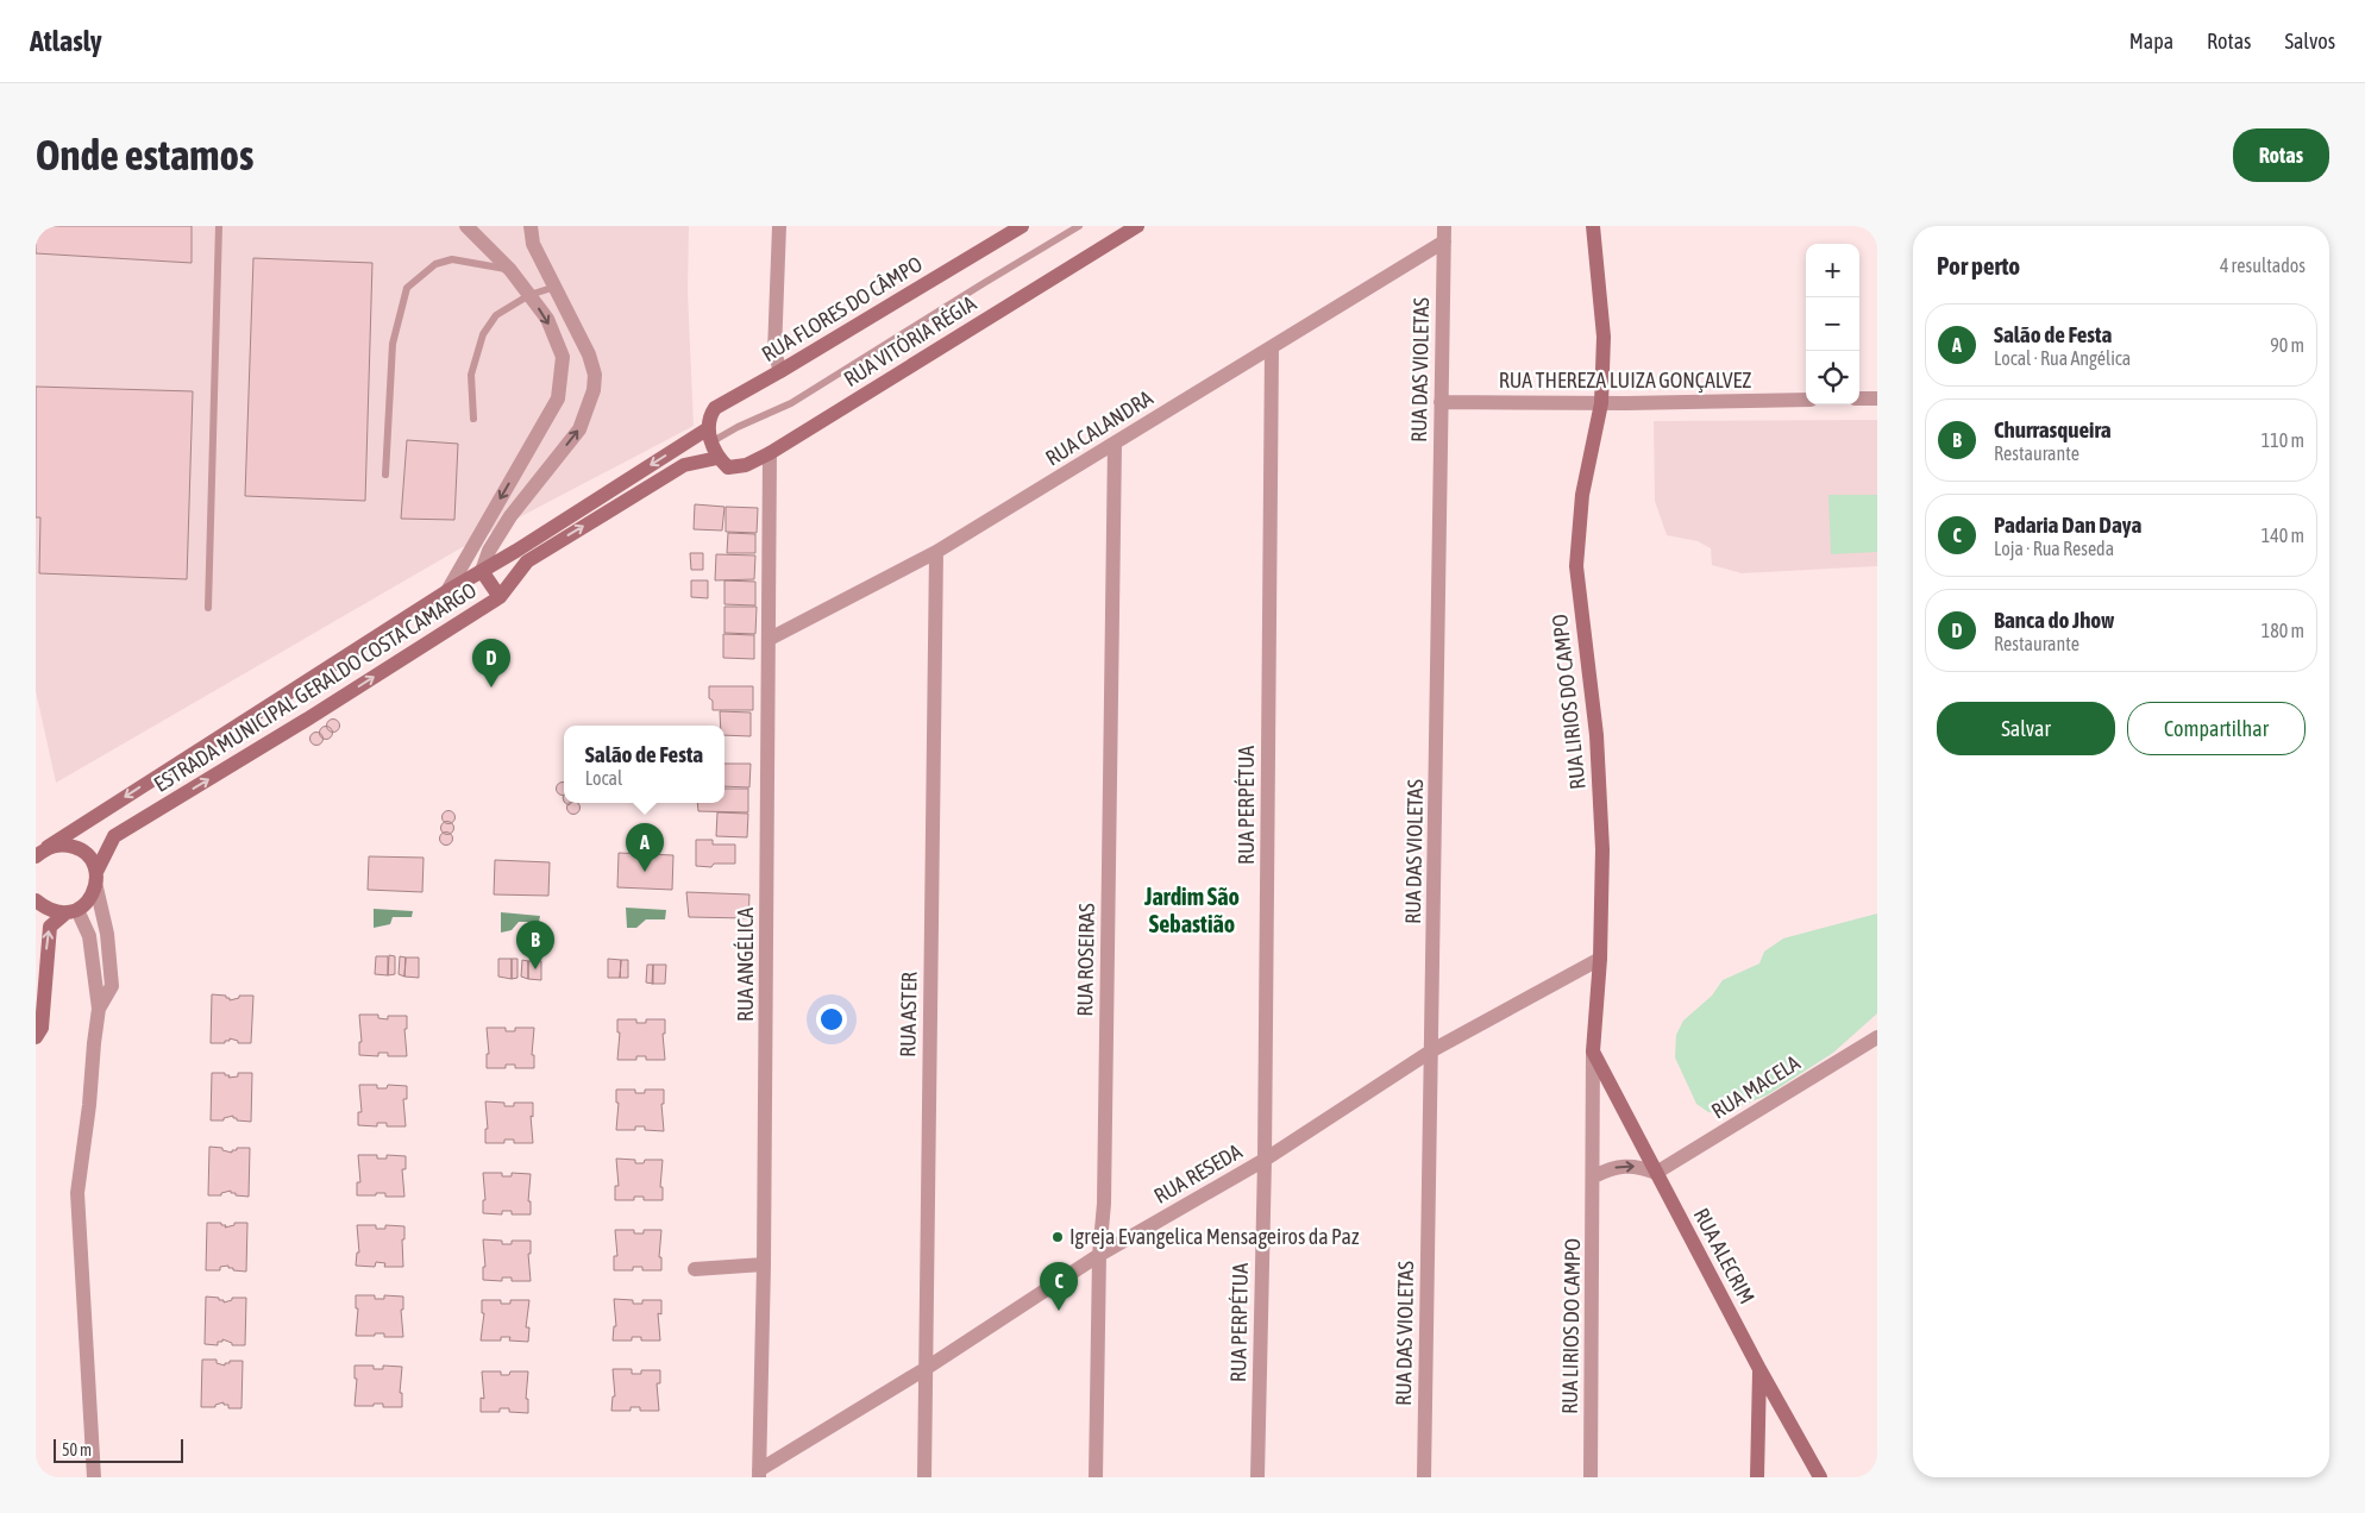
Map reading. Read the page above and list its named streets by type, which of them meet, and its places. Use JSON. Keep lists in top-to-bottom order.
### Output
{
  "streets": {
    "street": [
      "RUA FLORES DO CÂMPO",
      "RUA VITÓRIA RÉGIA",
      "RUA DAS VIOLETAS",
      "RUA THEREZA LUIZA GONÇALVEZ",
      "RUA CALANDRA",
      "ESTRADA MUNICIPAL GERALDO COSTA CAMARGO",
      "RUA LIRIOS DO CAMPO",
      "RUA PERPÉTUA",
      "RUA ROSEIRAS",
      "RUA ANGÉLICA",
      "RUA ASTER",
      "RUA MACELA",
      "RUA RESEDA",
      "RUA ALECRIM"
    ]
  },
  "crossings": [
    ["RUA FLORES DO CÂMPO", "ESTRADA MUNICIPAL GERALDO COSTA CAMARGO"],
    ["RUA VITÓRIA RÉGIA", "ESTRADA MUNICIPAL GERALDO COSTA CAMARGO"],
    ["RUA VITÓRIA RÉGIA", "RUA ANGÉLICA"],
    ["RUA DAS VIOLETAS", "RUA THEREZA LUIZA GONÇALVEZ"],
    ["RUA DAS VIOLETAS", "RUA CALANDRA"],
    ["RUA DAS VIOLETAS", "RUA RESEDA"],
    ["RUA THEREZA LUIZA GONÇALVEZ", "RUA LIRIOS DO CAMPO"],
    ["RUA CALANDRA", "RUA PERPÉTUA"],
    ["RUA CALANDRA", "RUA ROSEIRAS"],
    ["RUA CALANDRA", "RUA ANGÉLICA"],
    ["RUA CALANDRA", "RUA ASTER"],
    ["RUA LIRIOS DO CAMPO", "RUA RESEDA"],
    ["RUA LIRIOS DO CAMPO", "RUA ALECRIM"],
    ["RUA PERPÉTUA", "RUA RESEDA"],
    ["RUA ROSEIRAS", "RUA RESEDA"],
    ["RUA ANGÉLICA", "RUA RESEDA"],
    ["RUA ASTER", "RUA RESEDA"],
    ["RUA MACELA", "RUA ALECRIM"]
  ],
  "districts": ["Jardim São Sebastião"],
  "places": ["Igreja Evangelica Mensageiros da Paz"],
  "scale_bar": "50 m",
  "page": {
    "header": "Atlasly",
    "nav": ["Mapa", "Rotas", "Salvos"],
    "buttons": [
      "Rotas",
      ["Salvar", "Compartilhar"]
    ],
    "title": "Onde estamos",
    "heading": ["Por perto", "4 resultados"],
    "map_buttons": ["+", "−"],
    "list": [
      {
        "mark": "A",
        "name": "Salão de Festa",
        "note": "Local · Rua Angélica",
        "value": "90 m"
      },
      {
        "mark": "B",
        "name": "Churrasqueira",
        "note": "Restaurante",
        "value": "110 m"
      },
      {
        "mark": "C",
        "name": "Padaria Dan Daya",
        "note": "Loja · Rua Reseda",
        "value": "140 m"
      },
      {
        "mark": "D",
        "name": "Banca do Jhow",
        "note": "Restaurante",
        "value": "180 m"
      }
    ],
    "pins": [
      "D",
      "A",
      "B",
      "C"
    ],
    "popup": ["Salão de Festa", "Local"],
    "scale": "50 m"
  }
}
